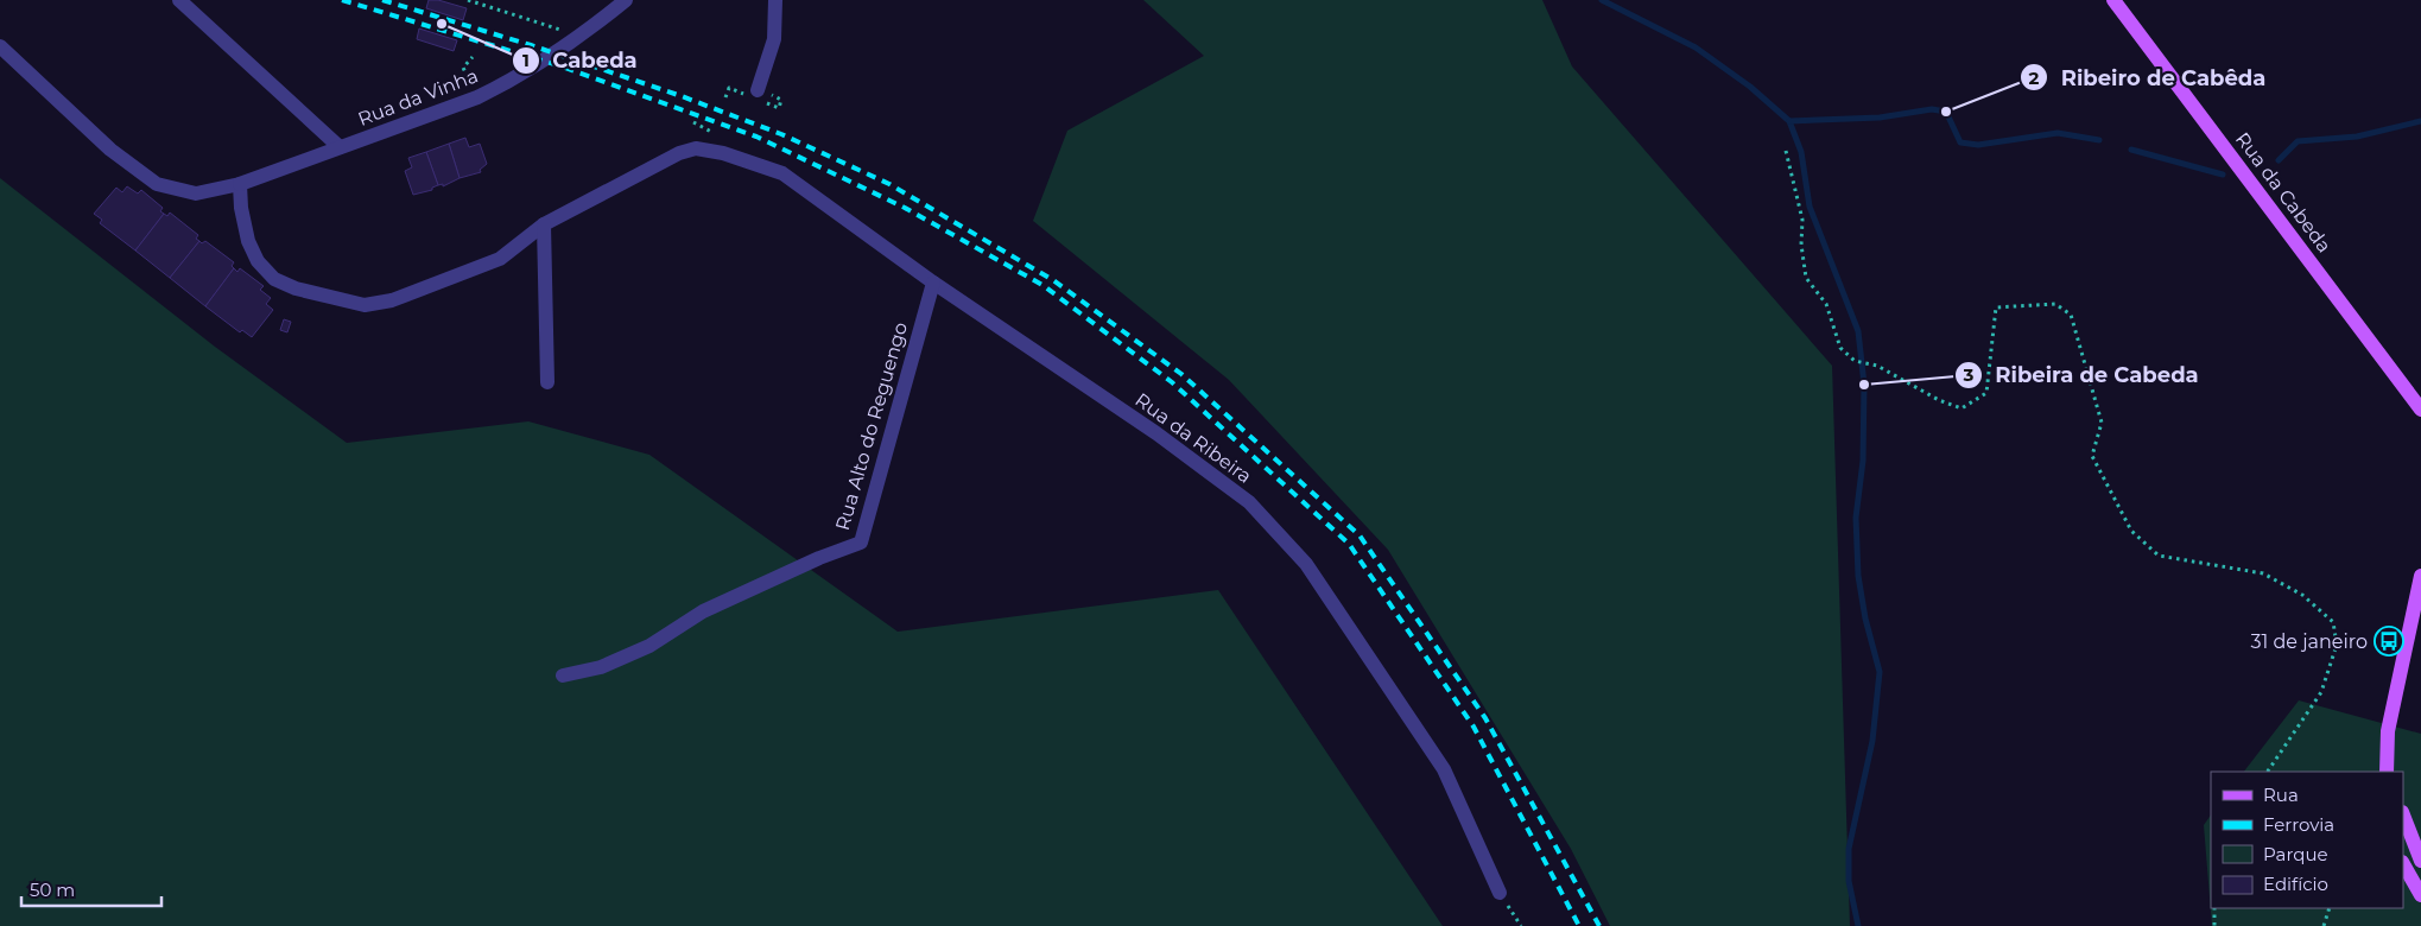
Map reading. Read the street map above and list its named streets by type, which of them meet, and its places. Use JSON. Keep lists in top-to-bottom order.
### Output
{
  "streets": {
    "main road": ["Rua da Cabeda"],
    "street": ["Rua da Vinha", "Rua Alto do Reguengo", "Rua da Ribeira"]
  },
  "crossings": [
    ["Rua da Vinha", "Rua da Ribeira"],
    ["Rua Alto do Reguengo", "Rua da Ribeira"]
  ],
  "places": {
    "other": ["Cabeda", "Ribeiro de Cabêda", "Ribeira de Cabeda"],
    "bus stop": ["31 de janeiro"]
  },
  "legend": [
    "Rua",
    "Ferrovia",
    "Parque",
    "Edifício"
  ],
  "scale_bar": "50 m"
}
